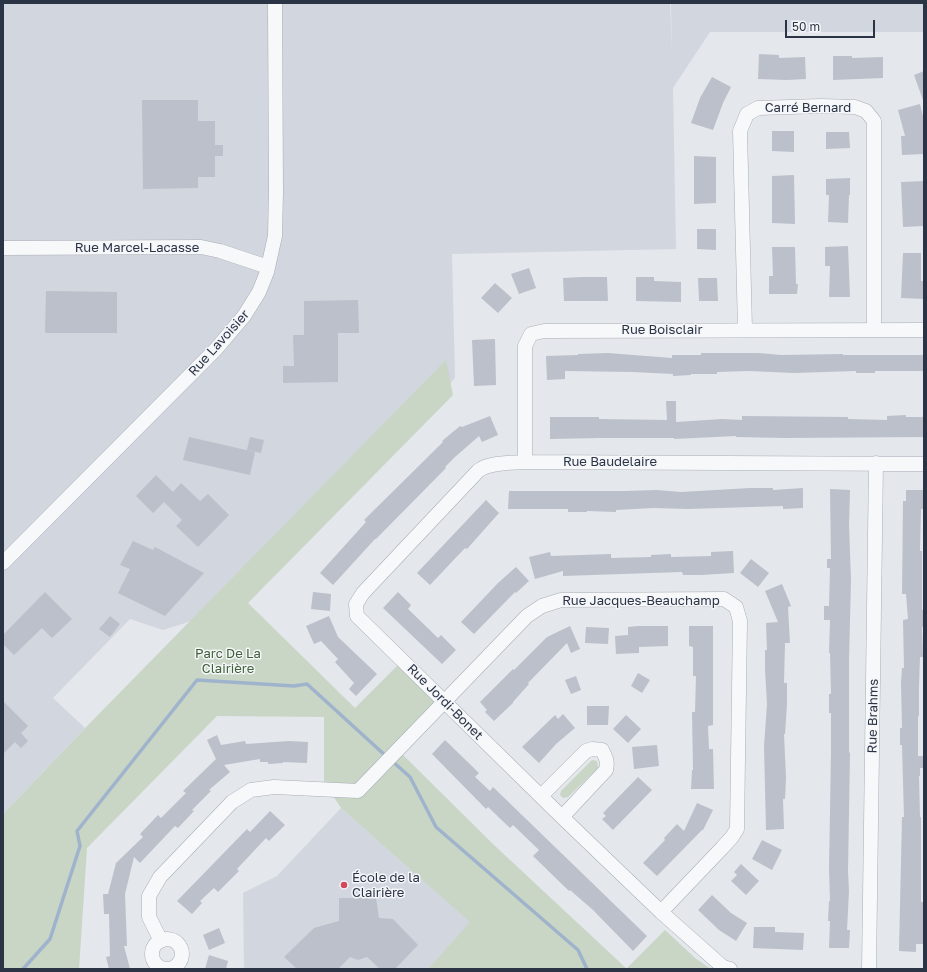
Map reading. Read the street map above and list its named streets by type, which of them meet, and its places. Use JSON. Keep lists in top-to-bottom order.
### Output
{
  "streets": {
    "street": [
      "Carré Bernard",
      "Rue Marcel-Lacasse",
      "Rue Boisclair",
      "Rue Lavoisier",
      "Rue Baudelaire",
      "Rue Jacques-Beauchamp",
      "Rue Jordi-Bonet",
      "Rue Brahms"
    ]
  },
  "crossings": [
    ["Carré Bernard", "Rue Boisclair"],
    ["Rue Marcel-Lacasse", "Rue Lavoisier"],
    ["Rue Boisclair", "Rue Baudelaire"],
    ["Rue Baudelaire", "Rue Jordi-Bonet"],
    ["Rue Baudelaire", "Rue Brahms"],
    ["Rue Jacques-Beauchamp", "Rue Jordi-Bonet"]
  ],
  "parks": ["Parc De La Clairière"],
  "places": ["École de la Clairière"],
  "scale_bar": "50 m"
}
